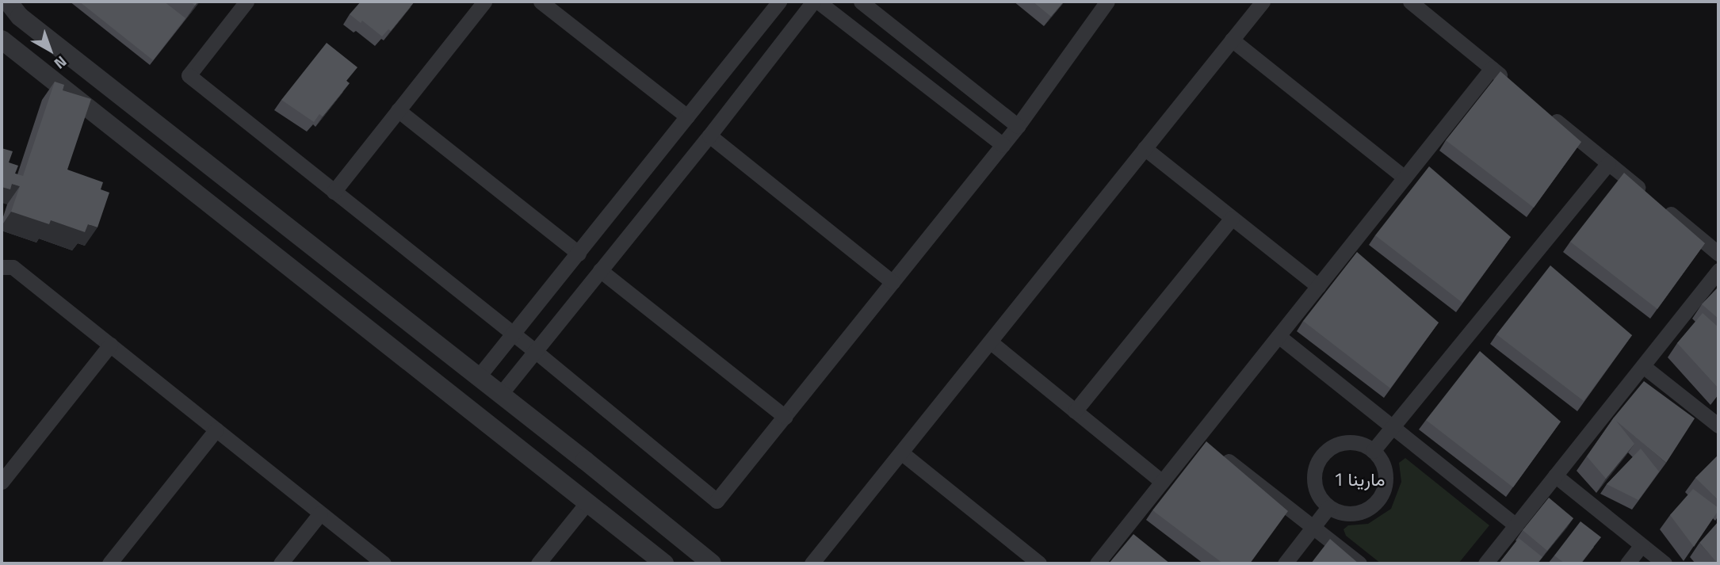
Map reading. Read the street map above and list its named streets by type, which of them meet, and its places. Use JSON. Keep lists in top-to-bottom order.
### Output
{
  "districts": ["مارینا 1"],
  "north": "bottom right"
}
